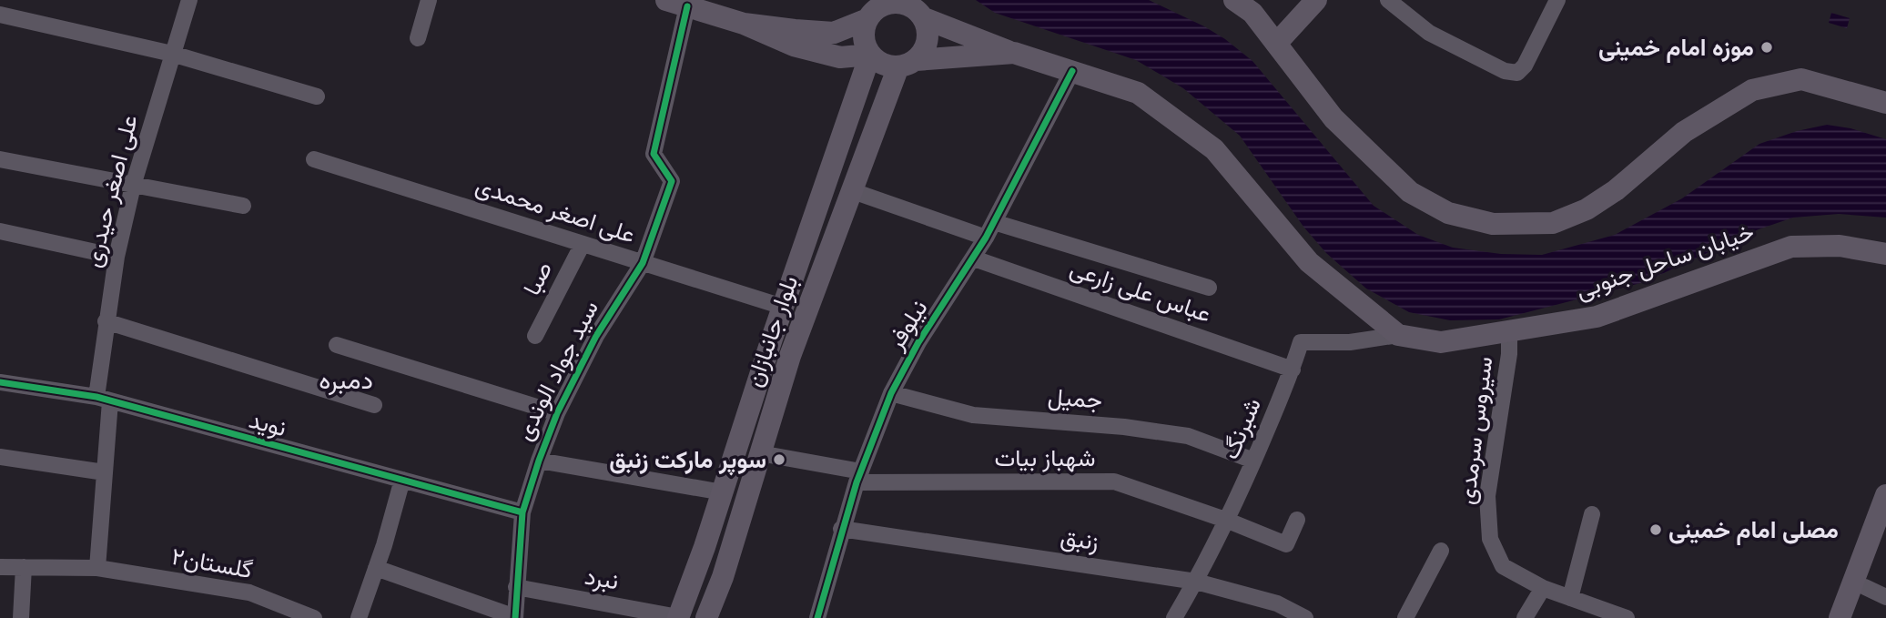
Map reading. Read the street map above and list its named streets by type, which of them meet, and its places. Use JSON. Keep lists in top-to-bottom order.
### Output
{
  "streets": {
    "main road": ["خیابان ساحل جنوبی", "بلوار جانبازان"],
    "street": [
      "علی اصغر حیدری",
      "علی اصغر محمدی",
      "صبا",
      "عباس علی زارعی",
      "نیلوفر",
      "سید جواد الوندی",
      "جمیل",
      "نوید",
      "شبرنگ",
      "سیروس سرمدی",
      "شهباز بیات",
      "زنبق",
      "گلستان۲",
      "نبرد"
    ]
  },
  "crossings": [
    ["علی اصغر حیدری", "نوید"],
    ["علی اصغر حیدری", "گلستان۲"],
    ["علی اصغر محمدی", "صبا"],
    ["علی اصغر محمدی", "بلوار جانبازان"],
    ["علی اصغر محمدی", "سید جواد الوندی"],
    ["خیابان ساحل جنوبی", "نیلوفر"],
    ["خیابان ساحل جنوبی", "بلوار جانبازان"],
    ["خیابان ساحل جنوبی", "شبرنگ"],
    ["خیابان ساحل جنوبی", "سیروس سرمدی"],
    ["عباس علی زارعی", "نیلوفر"],
    ["عباس علی زارعی", "شبرنگ"],
    ["نیلوفر", "جمیل"],
    ["نیلوفر", "شهباز بیات"],
    ["نیلوفر", "زنبق"],
    ["بلوار جانبازان", "شهباز بیات"],
    ["بلوار جانبازان", "نبرد"],
    ["سید جواد الوندی", "نوید"],
    ["سید جواد الوندی", "نبرد"],
    ["جمیل", "شبرنگ"],
    ["شبرنگ", "شهباز بیات"],
    ["شبرنگ", "زنبق"]
  ],
  "districts": ["دمبره"],
  "places": ["موزه امام خمینی", "سوپر مارکت زنبق", "مصلی امام خمینی"]
}
